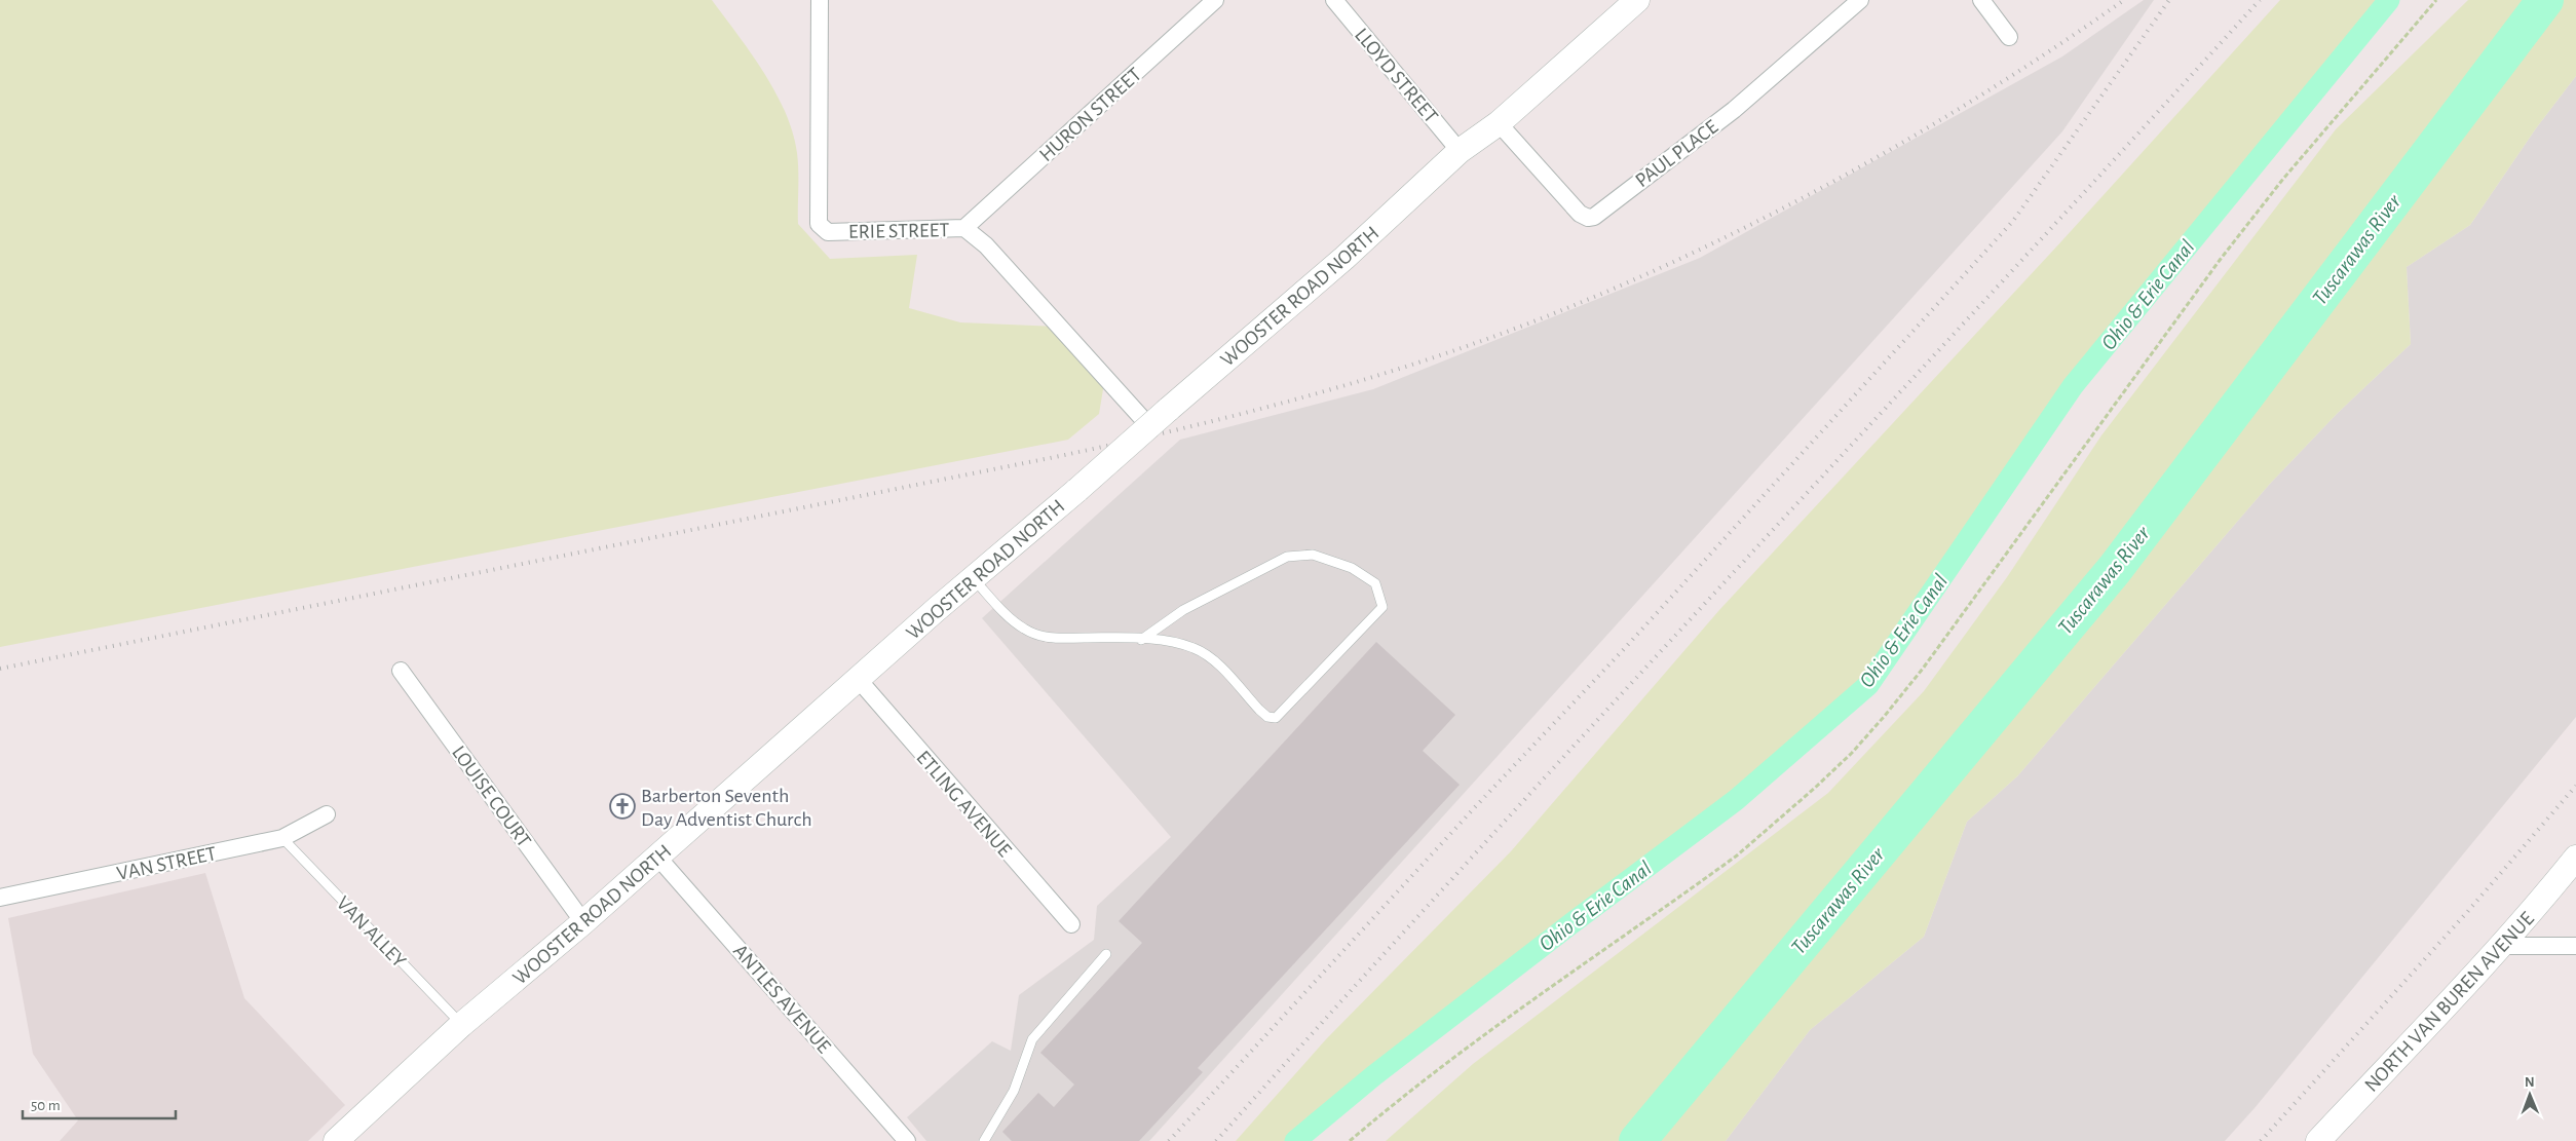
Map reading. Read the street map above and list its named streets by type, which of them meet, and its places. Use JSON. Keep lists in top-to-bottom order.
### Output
{
  "streets": {
    "main road": ["WOOSTER ROAD NORTH", "NORTH VAN BUREN AVENUE"],
    "street": [
      "LLOYD STREET",
      "HURON STREET",
      "PAUL PLACE",
      "ERIE STREET",
      "LOUISE COURT",
      "ETLING AVENUE",
      "VAN STREET",
      "ANTLES AVENUE"
    ],
    "lane": ["VAN ALLEY"]
  },
  "crossings": [
    ["LLOYD STREET", "WOOSTER ROAD NORTH"],
    ["HURON STREET", "ERIE STREET"],
    ["PAUL PLACE", "WOOSTER ROAD NORTH"],
    ["ERIE STREET", "WOOSTER ROAD NORTH"],
    ["WOOSTER ROAD NORTH", "LOUISE COURT"],
    ["WOOSTER ROAD NORTH", "ETLING AVENUE"],
    ["WOOSTER ROAD NORTH", "VAN ALLEY"],
    ["WOOSTER ROAD NORTH", "ANTLES AVENUE"],
    ["VAN STREET", "VAN ALLEY"]
  ],
  "water": ["Tuscarawas River", "Ohio & Erie Canal"],
  "places": {
    "church": ["Barberton Seventh Day Adventist Church"]
  },
  "scale_bar": "50 m",
  "north": "top"
}
